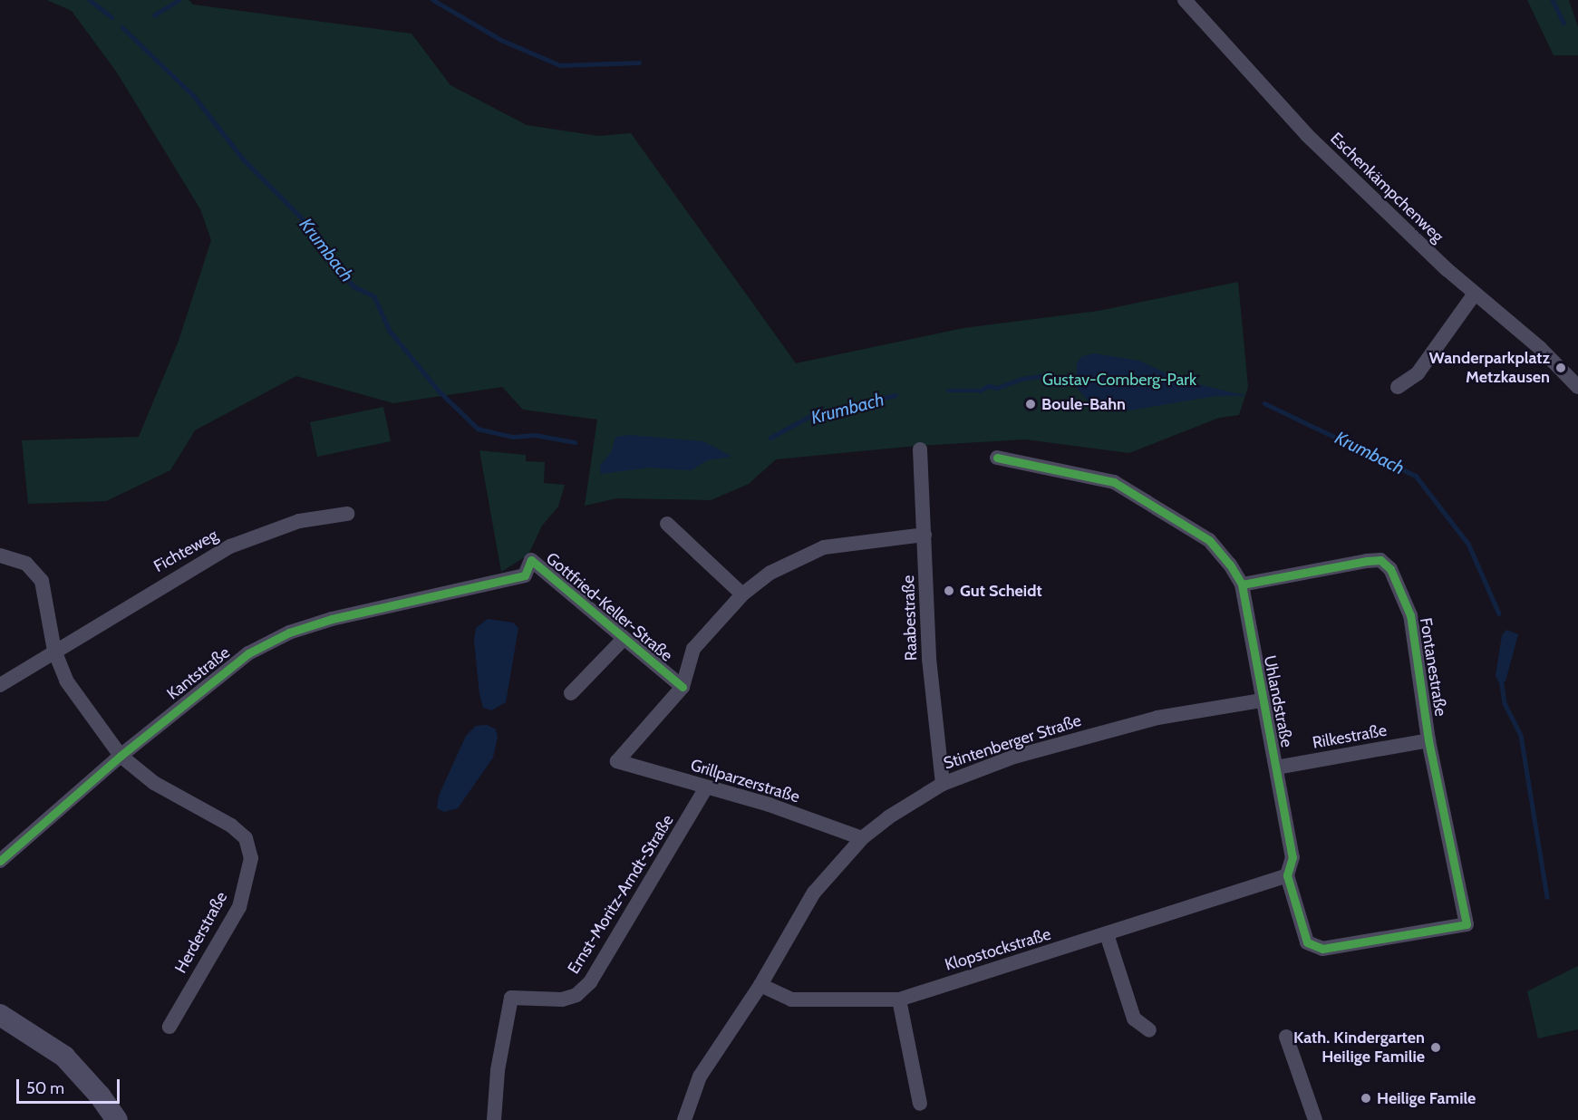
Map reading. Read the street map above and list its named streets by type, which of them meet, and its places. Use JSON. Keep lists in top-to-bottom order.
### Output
{
  "streets": {
    "street": [
      "Eschenkämpchenweg",
      "Fichteweg",
      "Gottfried-Keller-Straße",
      "Raabestraße",
      "Fontanestraße",
      "Kantstraße",
      "Uhlandstraße",
      "Rilkestraße",
      "Stintenberger Straße",
      "Grillparzerstraße",
      "Ernst-Moritz-Arndt-Straße",
      "Herderstraße",
      "Klopstockstraße"
    ]
  },
  "crossings": [
    ["Fichteweg", "Herderstraße"],
    ["Gottfried-Keller-Straße", "Kantstraße"],
    ["Gottfried-Keller-Straße", "Grillparzerstraße"],
    ["Raabestraße", "Stintenberger Straße"],
    ["Fontanestraße", "Uhlandstraße"],
    ["Fontanestraße", "Rilkestraße"],
    ["Kantstraße", "Herderstraße"],
    ["Uhlandstraße", "Rilkestraße"],
    ["Uhlandstraße", "Stintenberger Straße"],
    ["Uhlandstraße", "Klopstockstraße"],
    ["Stintenberger Straße", "Grillparzerstraße"],
    ["Stintenberger Straße", "Klopstockstraße"],
    ["Grillparzerstraße", "Ernst-Moritz-Arndt-Straße"]
  ],
  "water": ["Krumbach"],
  "parks": ["Gustav-Comberg-Park"],
  "places": [
    "Wanderparkplatz Metzkausen",
    "Boule-Bahn",
    "Gut Scheidt",
    "Kath. Kindergarten Heilige Familie",
    "Heilige Famile"
  ],
  "scale_bar": "50 m"
}
